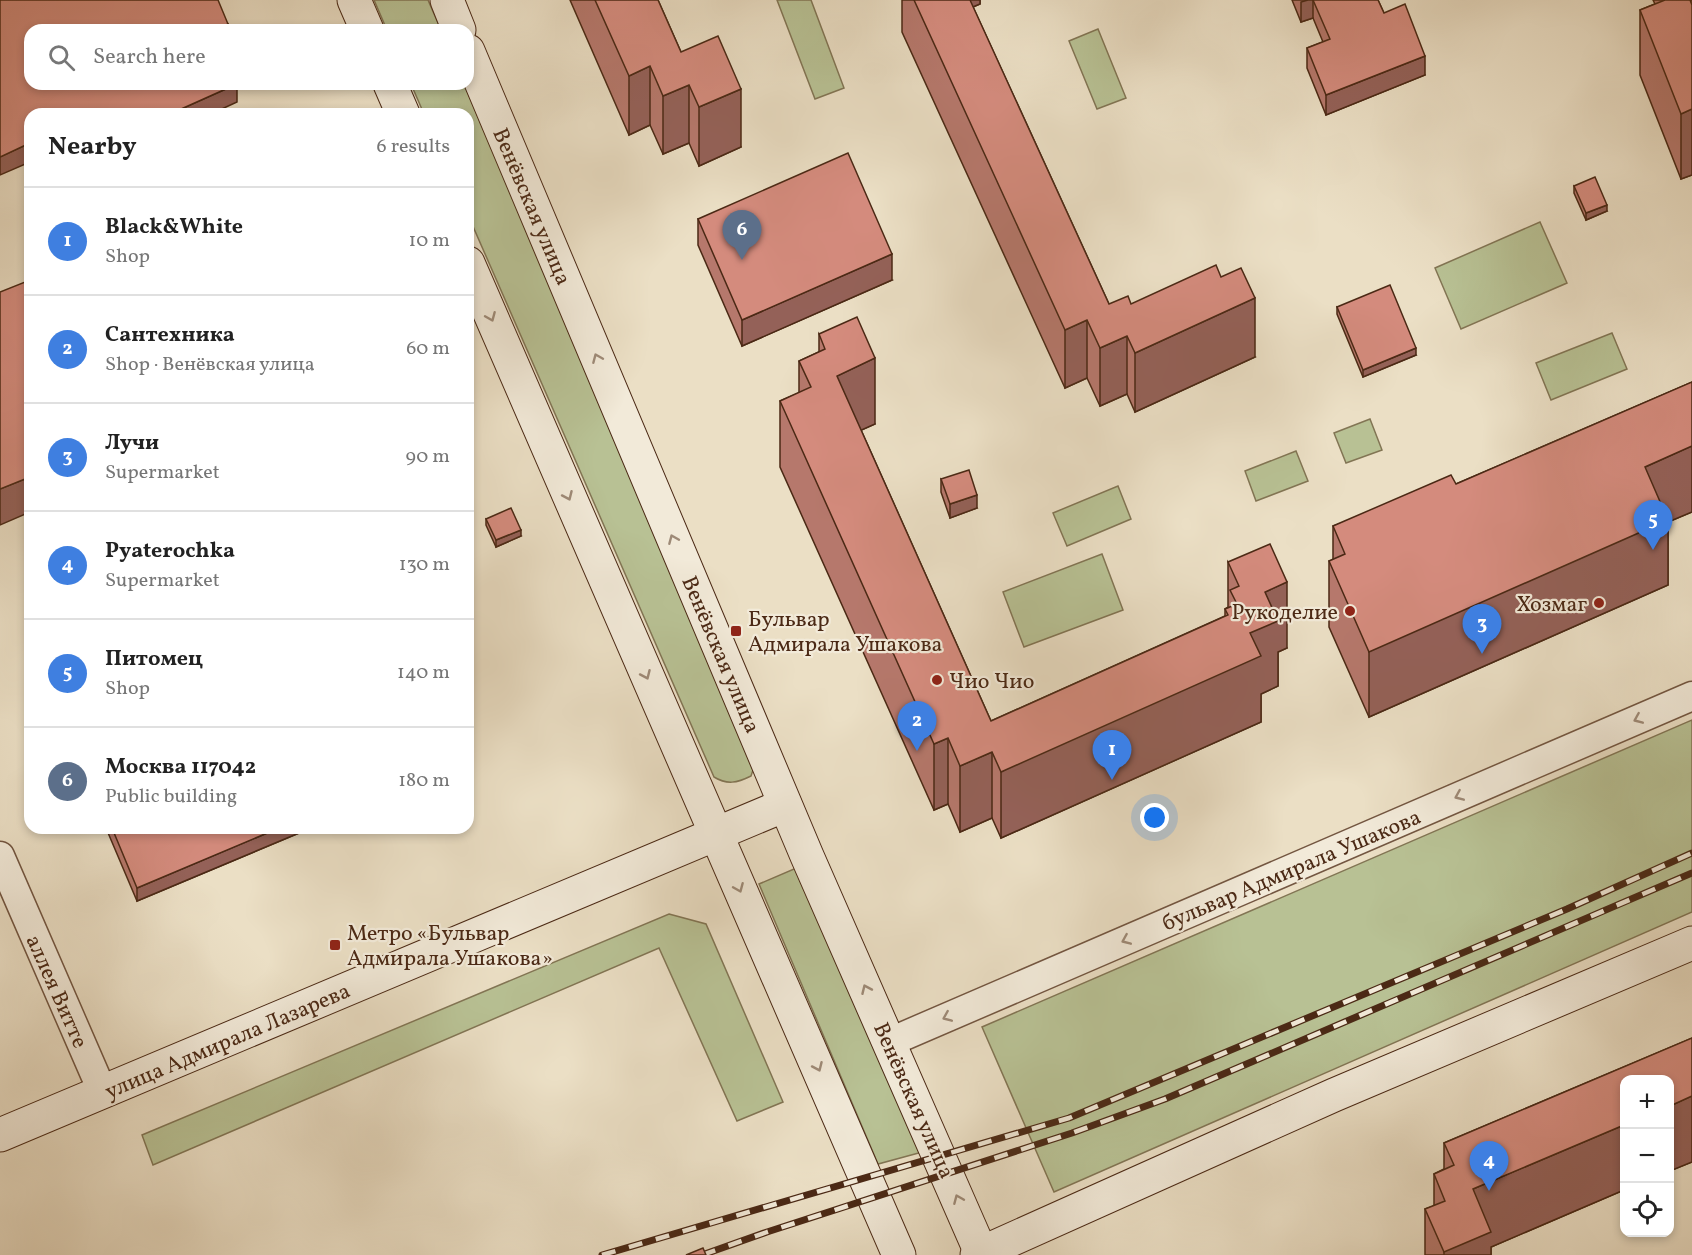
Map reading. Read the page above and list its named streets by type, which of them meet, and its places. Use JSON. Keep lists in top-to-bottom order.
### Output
{
  "streets": {
    "main road": ["Венёвская улица", "улица Адмирала Лазарева"],
    "street": ["бульвар Адмирала Ушакова", "аллея Витте"]
  },
  "crossings": [
    ["Венёвская улица", "бульвар Адмирала Ушакова"],
    ["Венёвская улица", "улица Адмирала Лазарева"],
    ["аллея Витте", "улица Адмирала Лазарева"]
  ],
  "one_way": ["бульвар Адмирала Ушакова"],
  "places": {
    "other": ["Хозмаг", "Рукоделие", "Чио Чио"],
    "transit": ["Бульвар Адмирала Ушакова", "Метро «Бульвар Адмирала Ушакова»"]
  },
  "page": {
    "search": "Search here",
    "heading": ["Nearby", "6 results"],
    "list": [
      {
        "mark": "1",
        "name": "Black&White",
        "note": "Shop",
        "value": "10 m"
      },
      {
        "mark": "2",
        "name": "Сантехника",
        "note": "Shop · Венёвская улица",
        "value": "60 m"
      },
      {
        "mark": "3",
        "name": "Лучи",
        "note": "Supermarket",
        "value": "90 m"
      },
      {
        "mark": "4",
        "name": "Pyaterochka",
        "note": "Supermarket",
        "value": "130 m"
      },
      {
        "mark": "5",
        "name": "Питомец",
        "note": "Shop",
        "value": "140 m"
      },
      {
        "mark": "6",
        "name": "Москва 117042",
        "note": "Public building",
        "value": "180 m"
      }
    ],
    "pins": [
      "6",
      "5",
      "3",
      "2",
      "1",
      "4"
    ],
    "map_buttons": ["+", "−"]
  }
}
